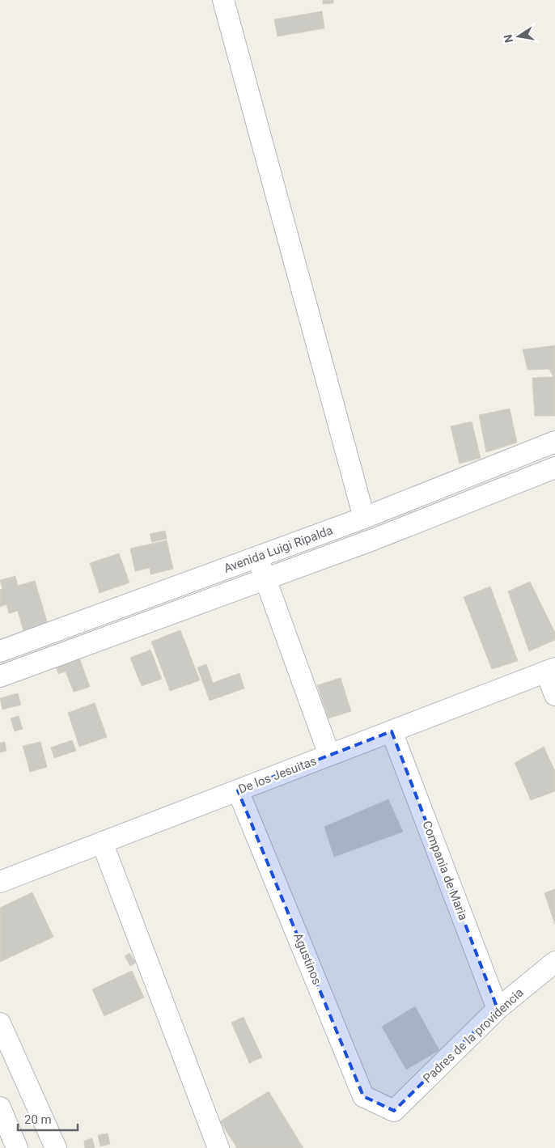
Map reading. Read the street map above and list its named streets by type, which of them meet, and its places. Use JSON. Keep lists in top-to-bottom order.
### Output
{
  "streets": {
    "street": [
      "Avenida Luigi Ripalda",
      "De los Jesuitas",
      "Compania de Maria",
      "Agustinos",
      "Padres de la providencia"
    ]
  },
  "crossings": [
    ["De los Jesuitas", "Compania de Maria"],
    ["De los Jesuitas", "Agustinos"],
    ["Compania de Maria", "Padres de la providencia"],
    ["Agustinos", "Padres de la providencia"]
  ],
  "scale_bar": "20 m",
  "north": "left"
}
